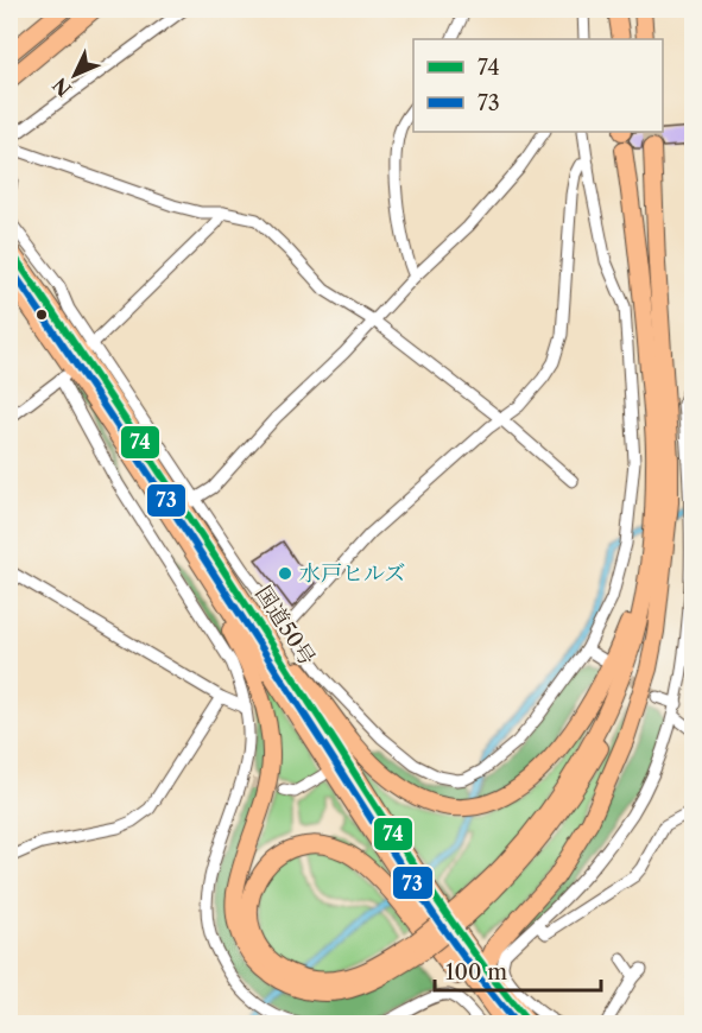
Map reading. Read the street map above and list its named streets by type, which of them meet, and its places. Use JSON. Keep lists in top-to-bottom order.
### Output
{
  "streets": {
    "highway": ["国道50号"]
  },
  "places": ["水戸ヒルズ"],
  "lines": ["transit line 74", "transit line 73"],
  "legend": ["74", "73"],
  "scale_bar": "100 m",
  "north": "bottom left"
}
